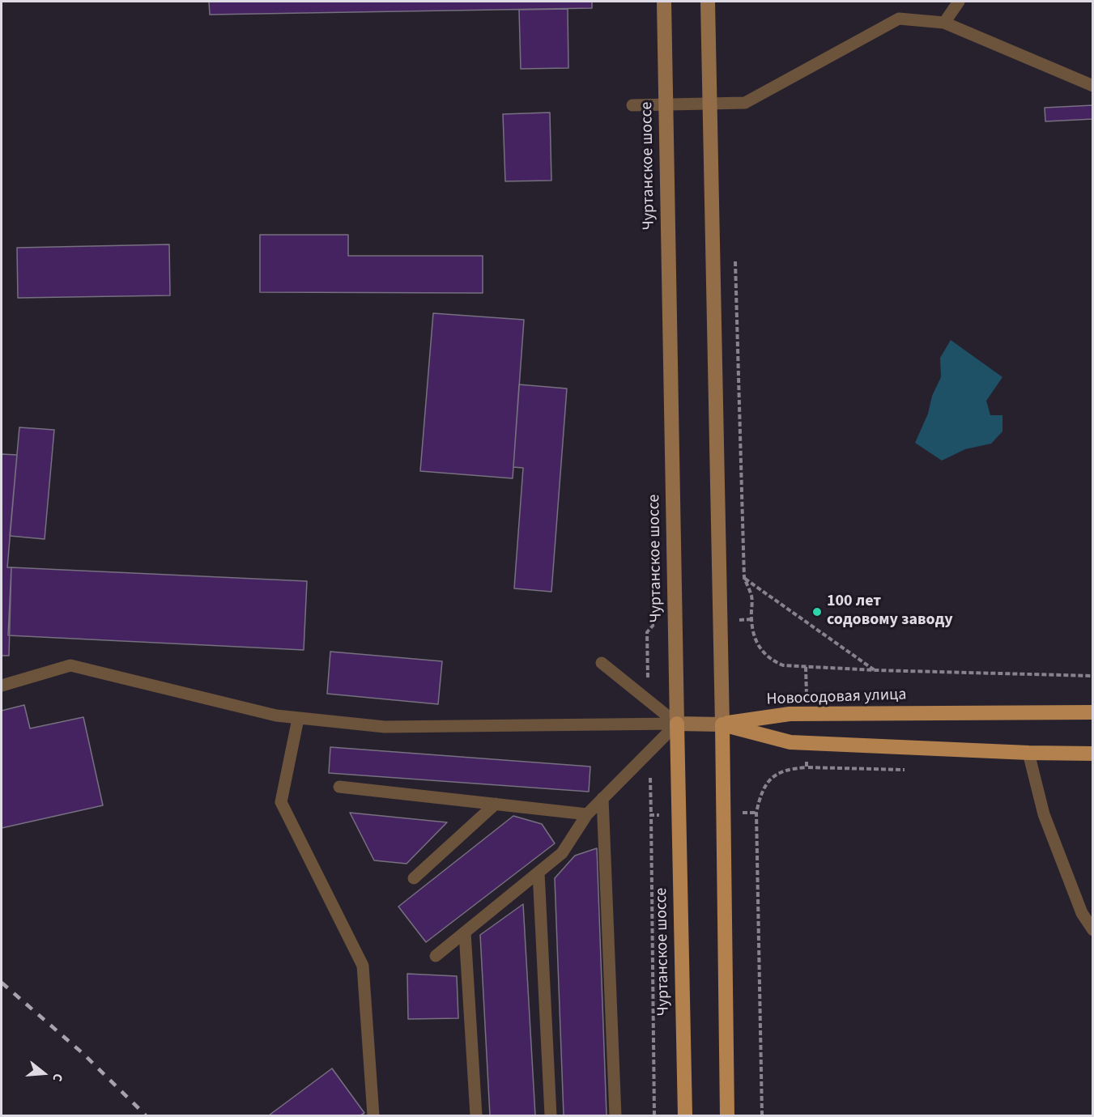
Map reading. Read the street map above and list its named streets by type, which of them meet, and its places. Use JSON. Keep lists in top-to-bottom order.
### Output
{
  "streets": {
    "main road": ["Чуртанское шоссе", "Новосодовая улица"]
  },
  "places": ["100 лет содовому заводу"],
  "north": "right"
}
